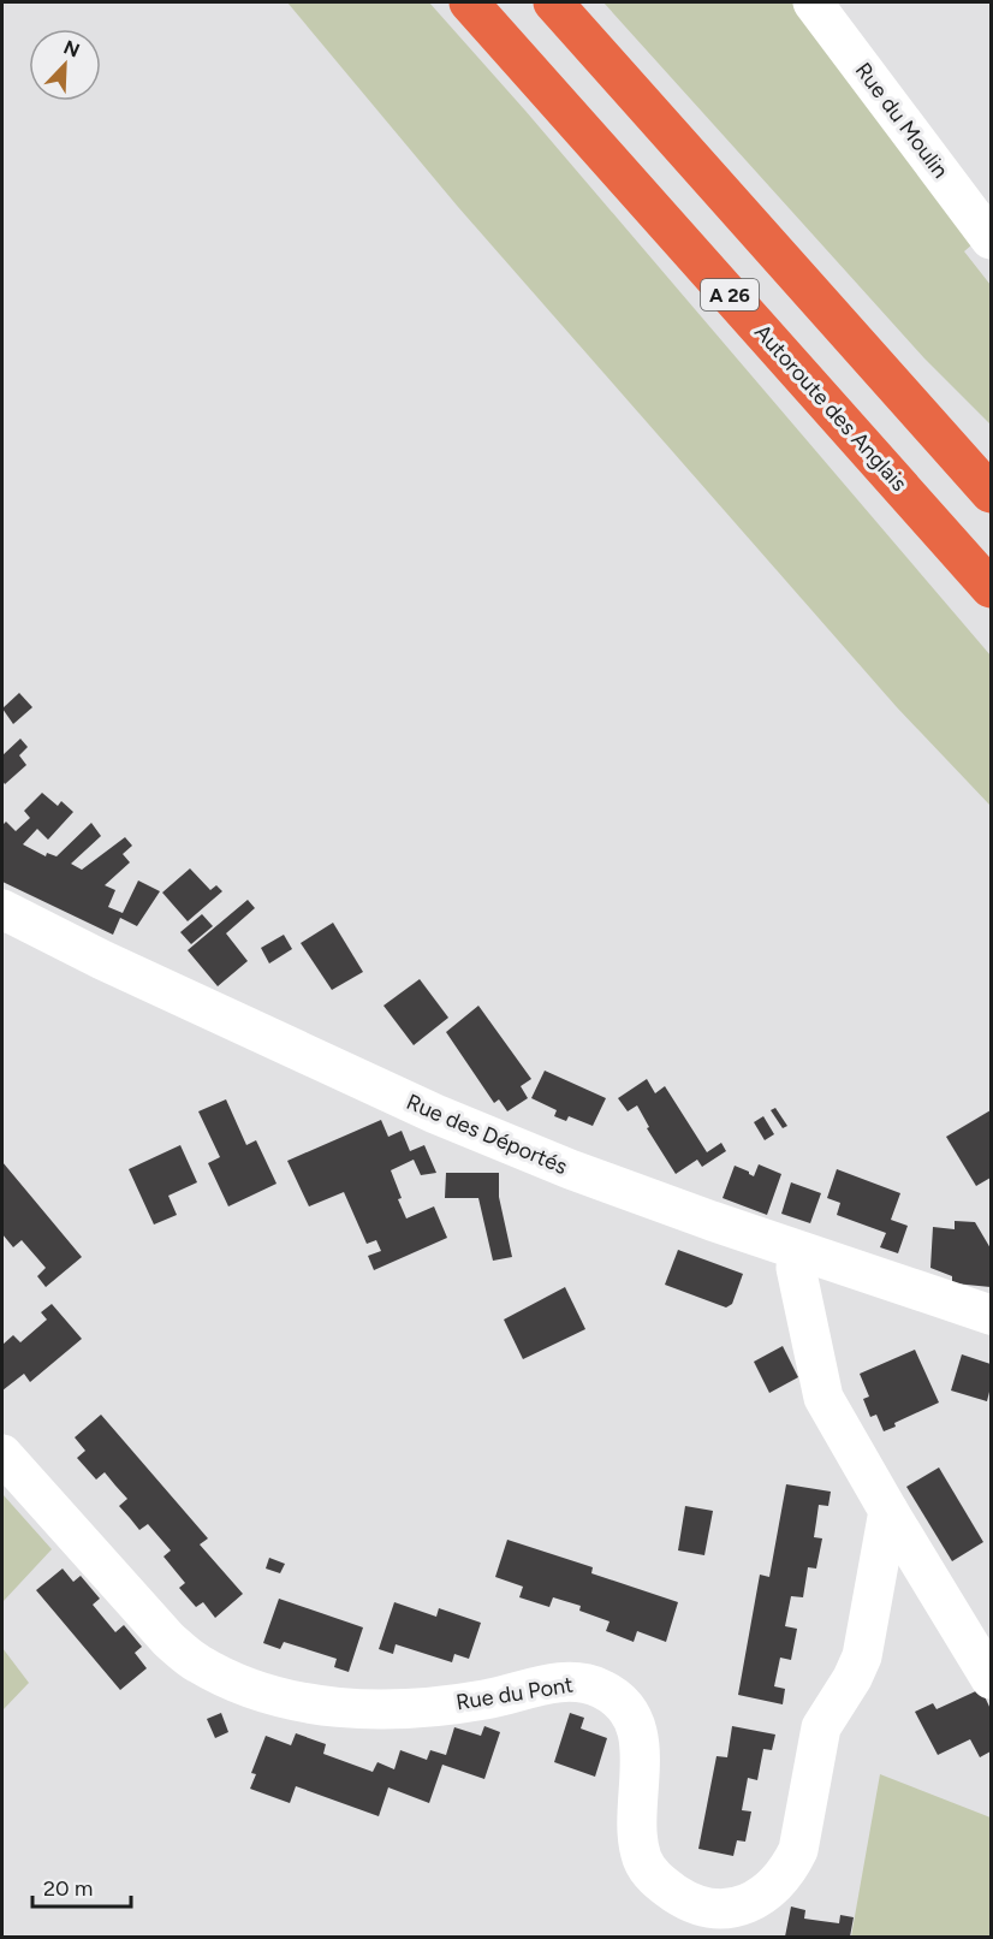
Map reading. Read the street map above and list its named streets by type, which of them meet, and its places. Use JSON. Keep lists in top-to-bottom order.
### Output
{
  "streets": {
    "highway": ["A 26", "Autoroute des Anglais"],
    "street": ["Rue du Moulin", "Rue des Déportés", "Rue du Pont"]
  },
  "scale_bar": "20 m",
  "north": "top right"
}
